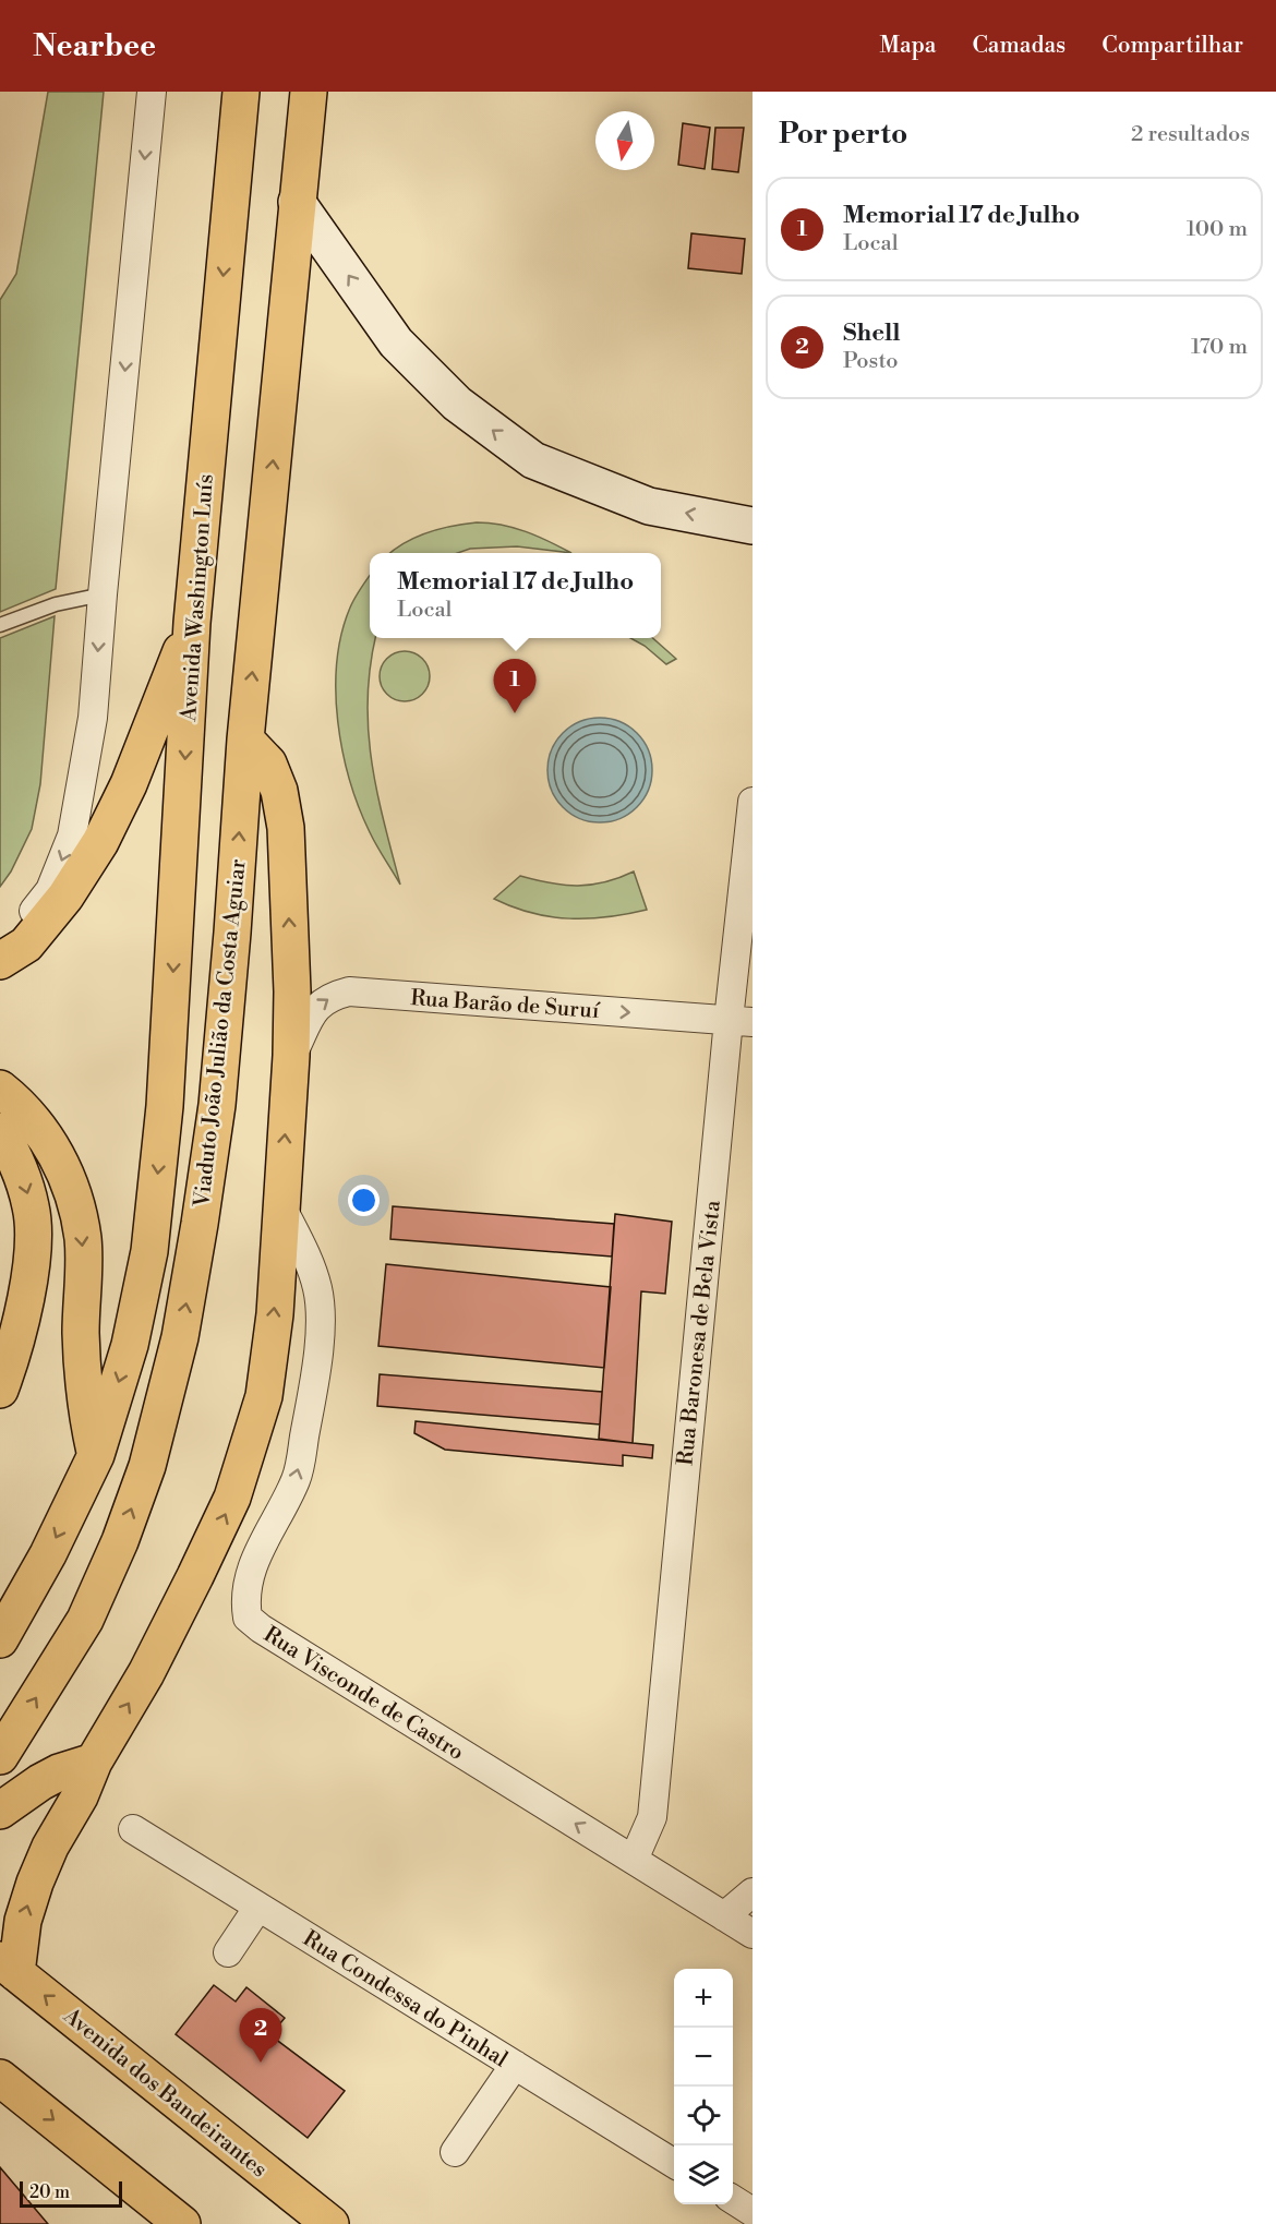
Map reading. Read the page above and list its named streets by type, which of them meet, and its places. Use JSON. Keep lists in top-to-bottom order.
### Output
{
  "streets": {
    "highway": ["Avenida Washington Luís", "Viaduto João Julião da Costa Aguiar", "Avenida dos Bandeirantes"],
    "street": [
      "Rua Barão de Suruí",
      "Rua Baronesa de Bela Vista",
      "Rua Visconde de Castro",
      "Rua Condessa do Pinhal"
    ]
  },
  "crossings": [
    ["Rua Barão de Suruí", "Rua Baronesa de Bela Vista"],
    ["Rua Baronesa de Bela Vista", "Rua Visconde de Castro"]
  ],
  "one_way": ["Rua Barão de Suruí", "Rua Visconde de Castro"],
  "scale_bar": "20 m",
  "north": "bottom",
  "page": {
    "header": "Nearbee",
    "nav": ["Mapa", "Camadas", "Compartilhar"],
    "heading": ["Por perto", "2 resultados"],
    "list": [
      {
        "mark": "1",
        "name": "Memorial 17 de Julho",
        "note": "Local",
        "value": "100 m"
      },
      {
        "mark": "2",
        "name": "Shell",
        "note": "Posto",
        "value": "170 m"
      }
    ],
    "popup": ["Memorial 17 de Julho", "Local"],
    "pins": ["1", "2"],
    "map_buttons": ["+", "−"],
    "scale": "20 m"
  }
}
